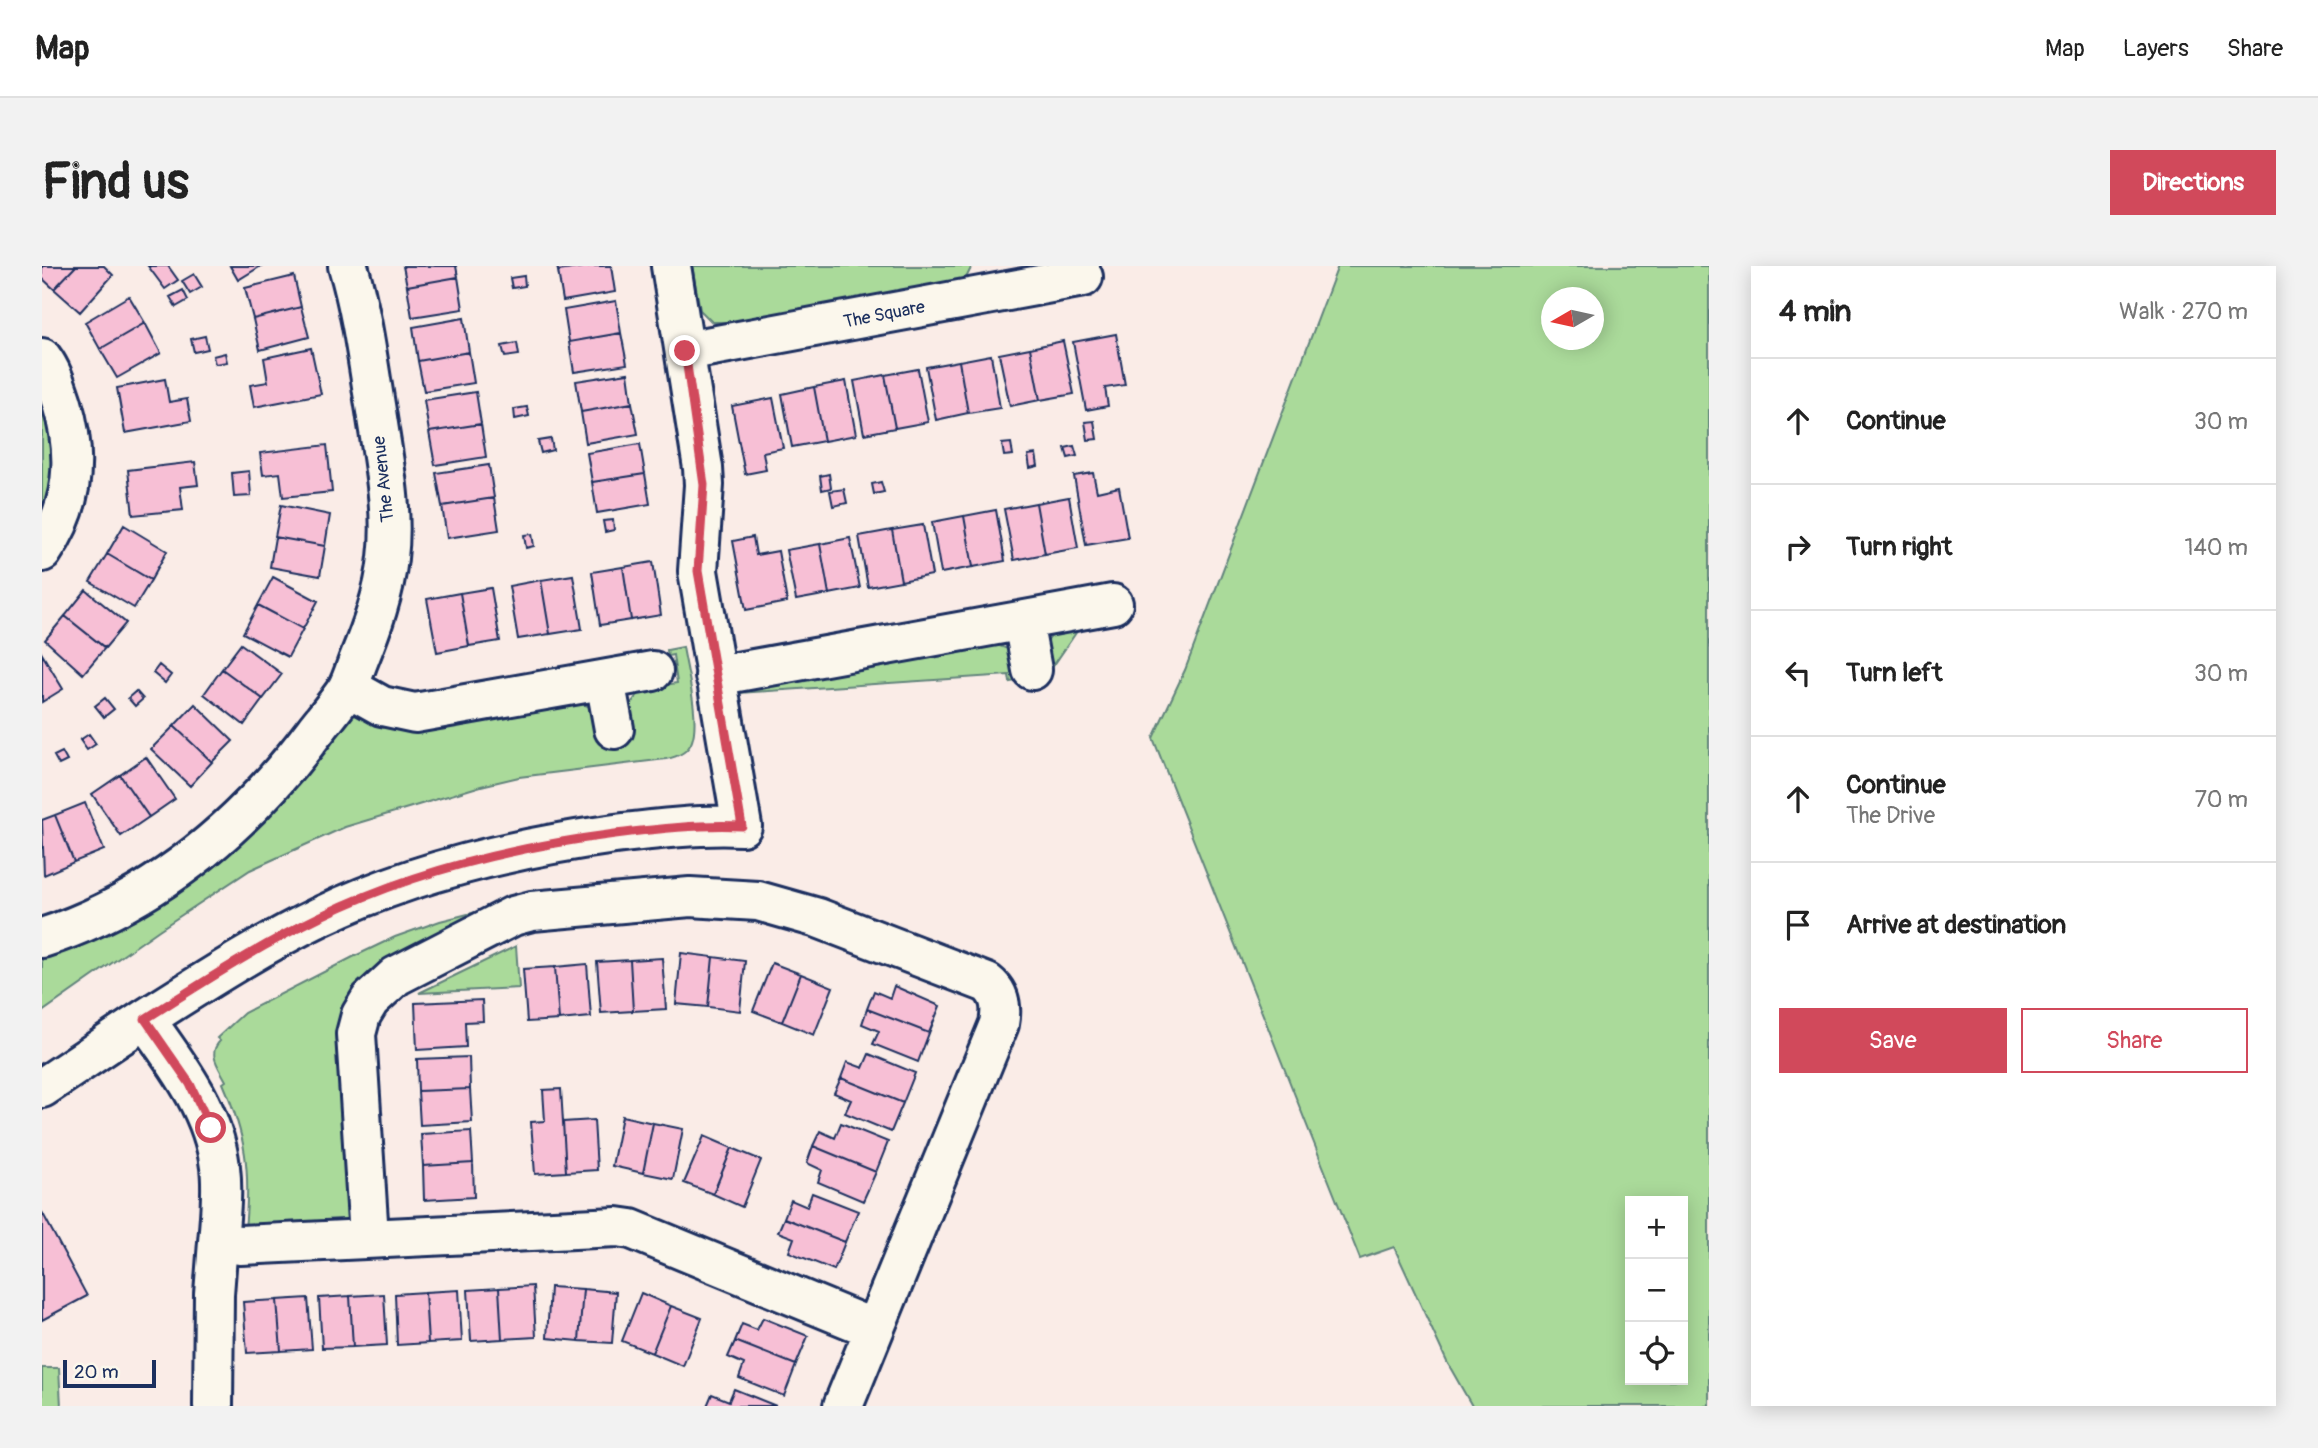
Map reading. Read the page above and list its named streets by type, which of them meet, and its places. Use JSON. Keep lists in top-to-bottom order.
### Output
{
  "streets": {
    "street": ["The Square", "The Avenue"]
  },
  "scale_bar": "20 m",
  "north": "left",
  "page": {
    "header": "Map",
    "nav": ["Map", "Layers", "Share"],
    "buttons": [
      "Directions",
      ["Save", "Share"]
    ],
    "title": "Find us",
    "heading": ["4 min", "Walk · 270 m"],
    "list": [
      ["Continue", "30 m"],
      ["Turn right", "140 m"],
      ["Turn left", "30 m"],
      ["Continue", "The Drive", "70 m"],
      "Arrive at destination"
    ],
    "map_buttons": ["+", "−"],
    "scale": "20 m"
  }
}
